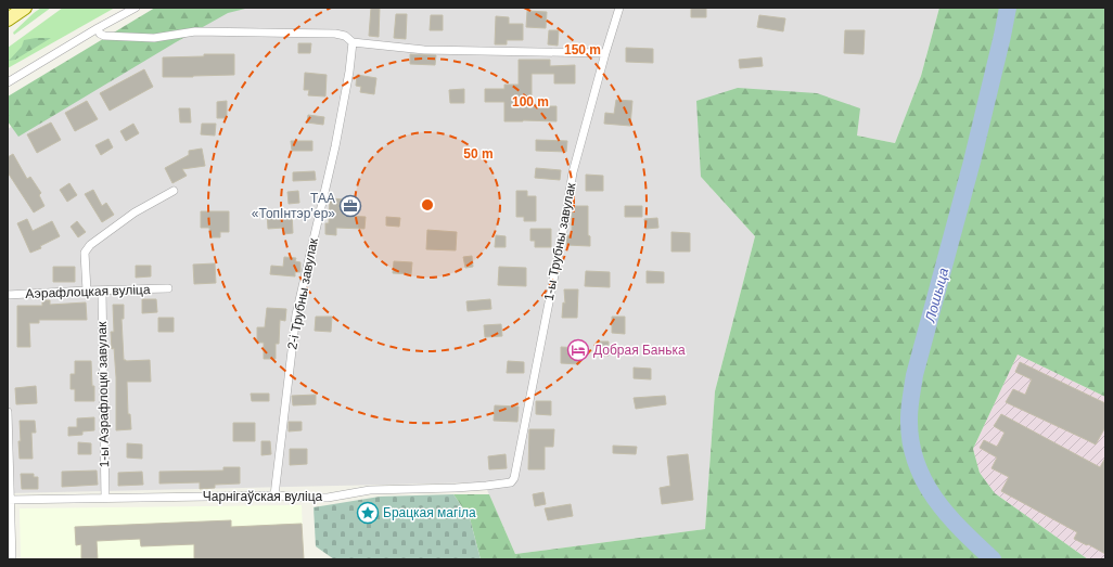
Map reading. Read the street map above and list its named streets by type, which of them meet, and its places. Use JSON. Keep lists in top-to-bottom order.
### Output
{
  "streets": {
    "street": [
      "1-ы Трубны завулак",
      "Аэрафлоцкая вуліца",
      "2-і Трубны завулак",
      "1-ы Аэрафлоцкі завулак",
      "Чарнігаўская вуліца"
    ]
  },
  "crossings": [
    ["1-ы Трубны завулак", "Чарнігаўская вуліца"],
    ["Аэрафлоцкая вуліца", "1-ы Аэрафлоцкі завулак"],
    ["2-і Трубны завулак", "Чарнігаўская вуліца"],
    ["1-ы Аэрафлоцкі завулак", "Чарнігаўская вуліца"]
  ],
  "water": ["Лошыца"],
  "places": {
    "office": ["ТАА «ТопІнтэрʼер»"],
    "hotel": ["Добрая Банька"],
    "place": ["Брацкая магіла"]
  },
  "rings": ["150 m", "100 m", "50 m"]
}
